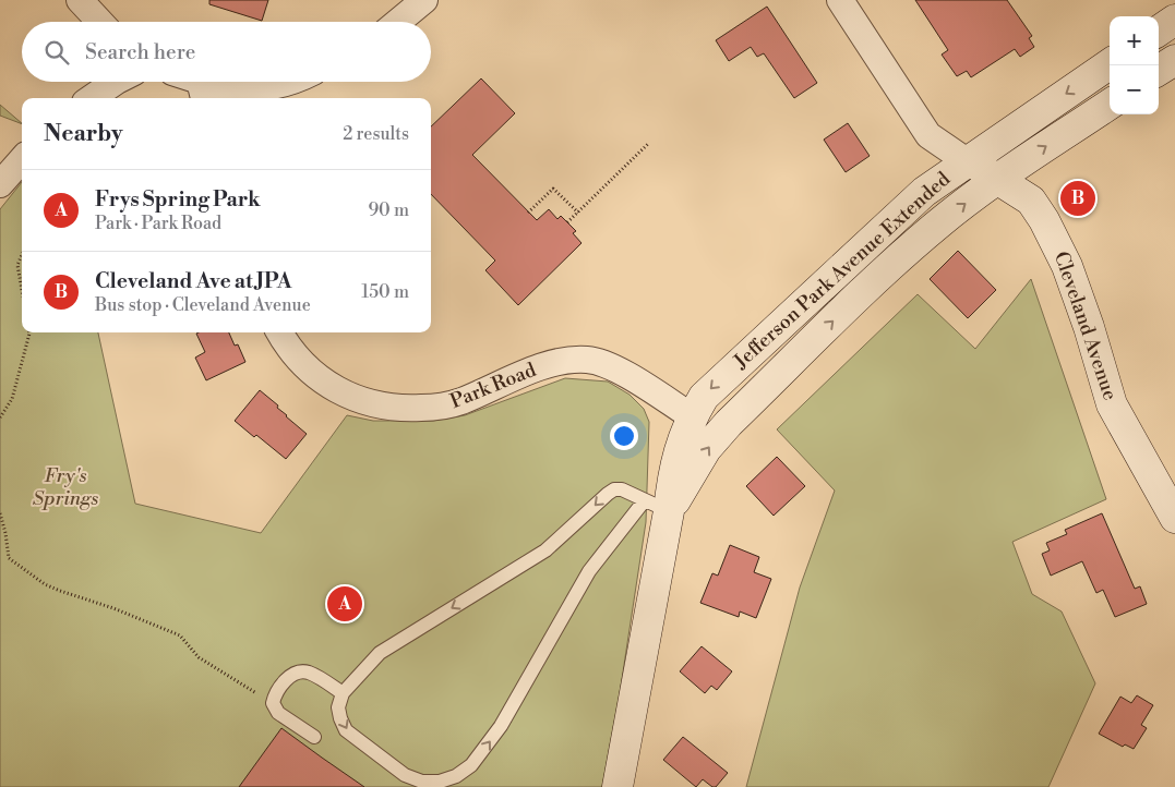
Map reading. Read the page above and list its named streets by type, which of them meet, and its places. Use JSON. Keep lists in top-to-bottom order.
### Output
{
  "streets": {
    "street": ["Jefferson Park Avenue Extended", "Cleveland Avenue", "Park Road"]
  },
  "crossings": [
    ["Jefferson Park Avenue Extended", "Cleveland Avenue"],
    ["Jefferson Park Avenue Extended", "Park Road"]
  ],
  "parks": ["Fry's Springs"],
  "page": {
    "map_buttons": ["+", "−"],
    "search": "Search here",
    "heading": ["Nearby", "2 results"],
    "list": [
      {
        "mark": "A",
        "name": "Frys Spring Park",
        "note": "Park · Park Road",
        "value": "90 m"
      },
      {
        "mark": "B",
        "name": "Cleveland Ave at JPA",
        "note": "Bus stop · Cleveland Avenue",
        "value": "150 m"
      }
    ],
    "pins": ["B", "A"]
  }
}
